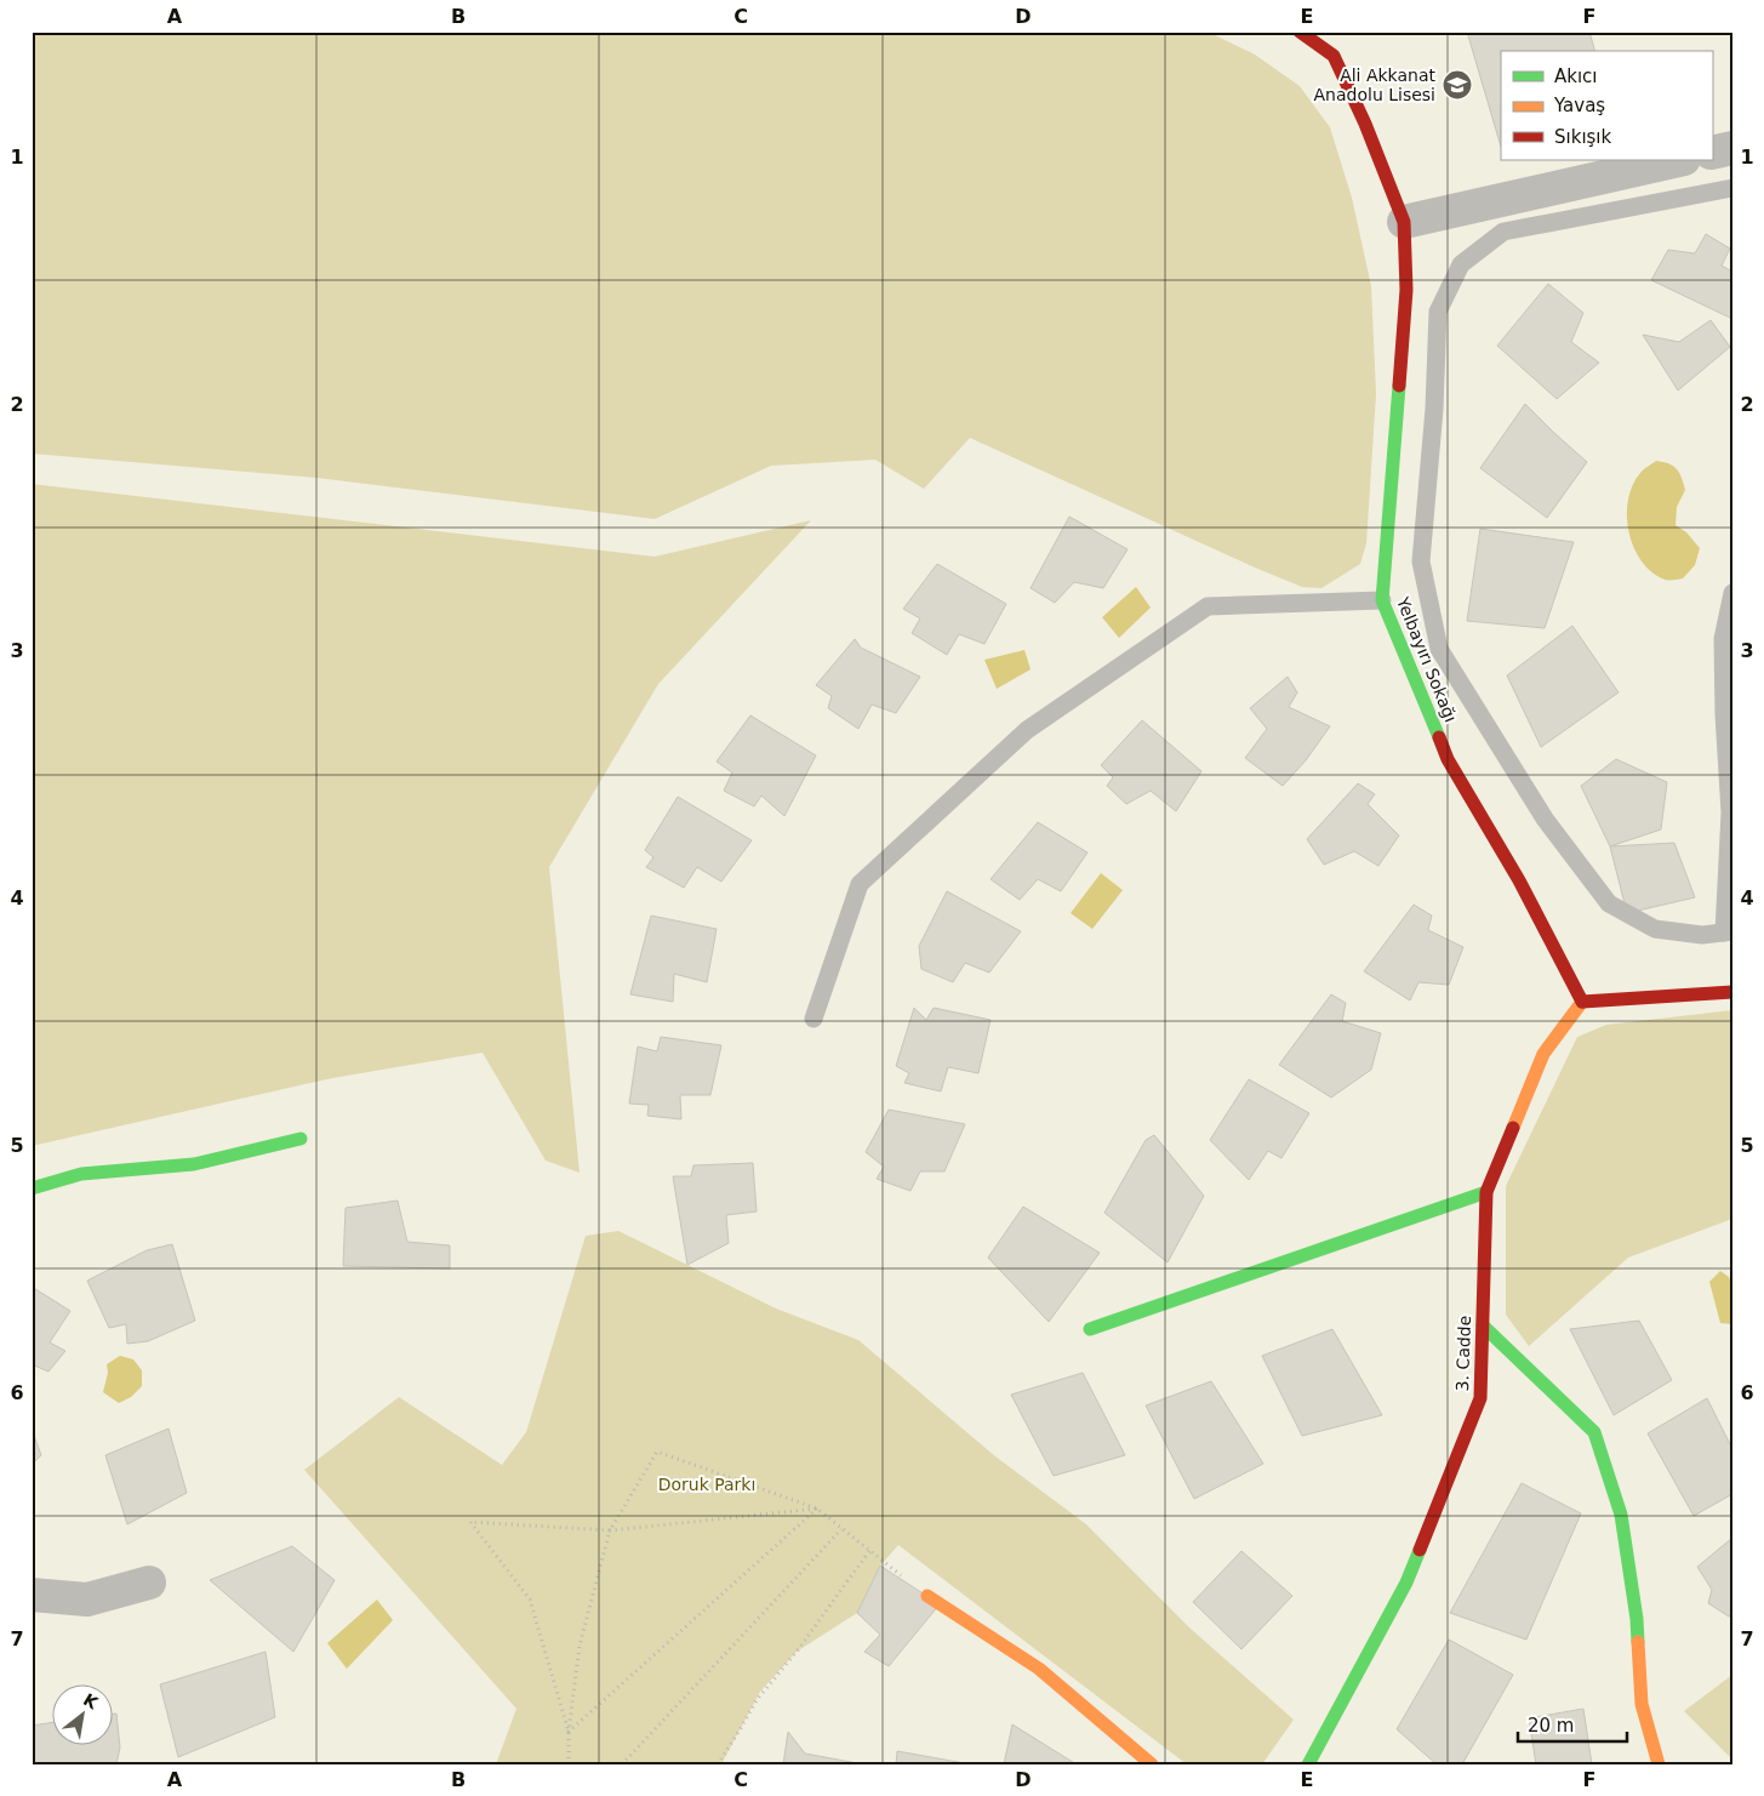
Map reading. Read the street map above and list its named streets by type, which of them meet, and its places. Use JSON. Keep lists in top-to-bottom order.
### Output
{
  "streets": {
    "street": ["Yelbayırı Sokağı", "3. Cadde"]
  },
  "crossings": [
    ["Yelbayırı Sokağı", "3. Cadde"]
  ],
  "parks": ["Doruk Parkı"],
  "places": {
    "school or university": ["Ali Akkanat Anadolu Lisesi"]
  },
  "legend": ["Akıcı", "Yavaş", "Sıkışık"],
  "scale_bar": "20 m",
  "north": "top right",
  "grid": {
    "columns": [
      "A",
      "B",
      "C",
      "D",
      "E",
      "F"
    ],
    "rows": [
      "1",
      "2",
      "3",
      "4",
      "5",
      "6",
      "7"
    ]
  }
}
